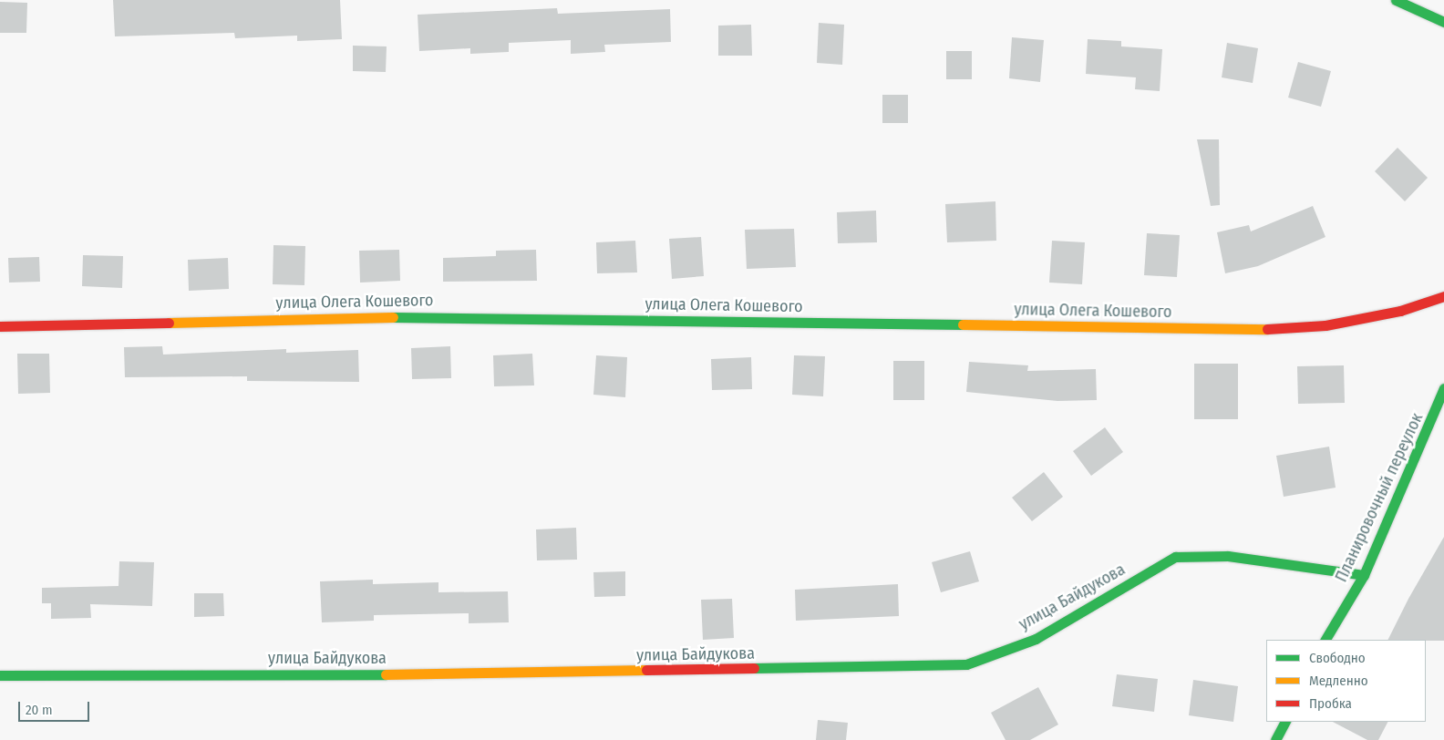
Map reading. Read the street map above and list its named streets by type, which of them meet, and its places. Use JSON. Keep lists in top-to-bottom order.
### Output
{
  "streets": {
    "street": ["улица Олега Кошевого", "Планировочный переулок", "улица Байдукова"]
  },
  "crossings": [
    ["Планировочный переулок", "улица Байдукова"]
  ],
  "legend": ["Свободно", "Медленно", "Пробка"],
  "scale_bar": "20 m"
}
